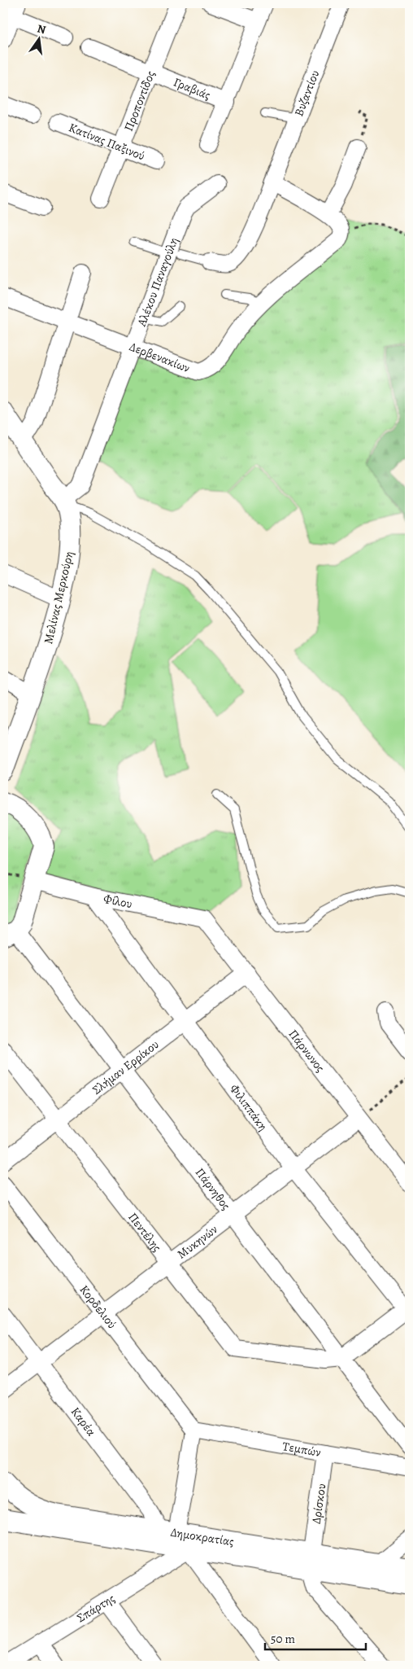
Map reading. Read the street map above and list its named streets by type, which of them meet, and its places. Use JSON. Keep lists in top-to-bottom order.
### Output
{
  "streets": {
    "street": [
      "Γραβιάς",
      "Βυζαντίου",
      "Προποντίδος",
      "Κατίνας Παξινού",
      "Αλέκου Παναγούλη",
      "Δερβενακίων",
      "Μελίνας Μερκούρη",
      "Φίλου",
      "Πάρνωνος",
      "Σλήμαν Ερρίκου",
      "Φιλιππάκη",
      "Πάρνηθος",
      "Πεντέλης",
      "Μυκηνών",
      "Κορδελιού",
      "Καρέα",
      "Τεμπών",
      "Δρίσκου",
      "Δημοκρατίας",
      "Σπάρτης"
    ]
  },
  "crossings": [
    ["Γραβιάς", "Προποντίδος"],
    ["Προποντίδος", "Κατίνας Παξινού"],
    ["Αλέκου Παναγούλη", "Δερβενακίων"],
    ["Αλέκου Παναγούλη", "Μελίνας Μερκούρη"],
    ["Φίλου", "Πάρνωνος"],
    ["Φίλου", "Φιλιππάκη"],
    ["Πάρνωνος", "Σλήμαν Ερρίκου"],
    ["Πάρνωνος", "Μυκηνών"],
    ["Σλήμαν Ερρίκου", "Φιλιππάκη"],
    ["Σλήμαν Ερρίκου", "Πάρνηθος"],
    ["Σλήμαν Ερρίκου", "Πεντέλης"],
    ["Φιλιππάκη", "Μυκηνών"],
    ["Πάρνηθος", "Πεντέλης"],
    ["Πάρνηθος", "Μυκηνών"],
    ["Πεντέλης", "Μυκηνών"],
    ["Μυκηνών", "Κορδελιού"],
    ["Μυκηνών", "Καρέα"],
    ["Κορδελιού", "Τεμπών"],
    ["Καρέα", "Δημοκρατίας"],
    ["Τεμπών", "Δρίσκου"],
    ["Δρίσκου", "Δημοκρατίας"],
    ["Δημοκρατίας", "Σπάρτης"]
  ],
  "scale_bar": "50 m",
  "north": "top"
}
